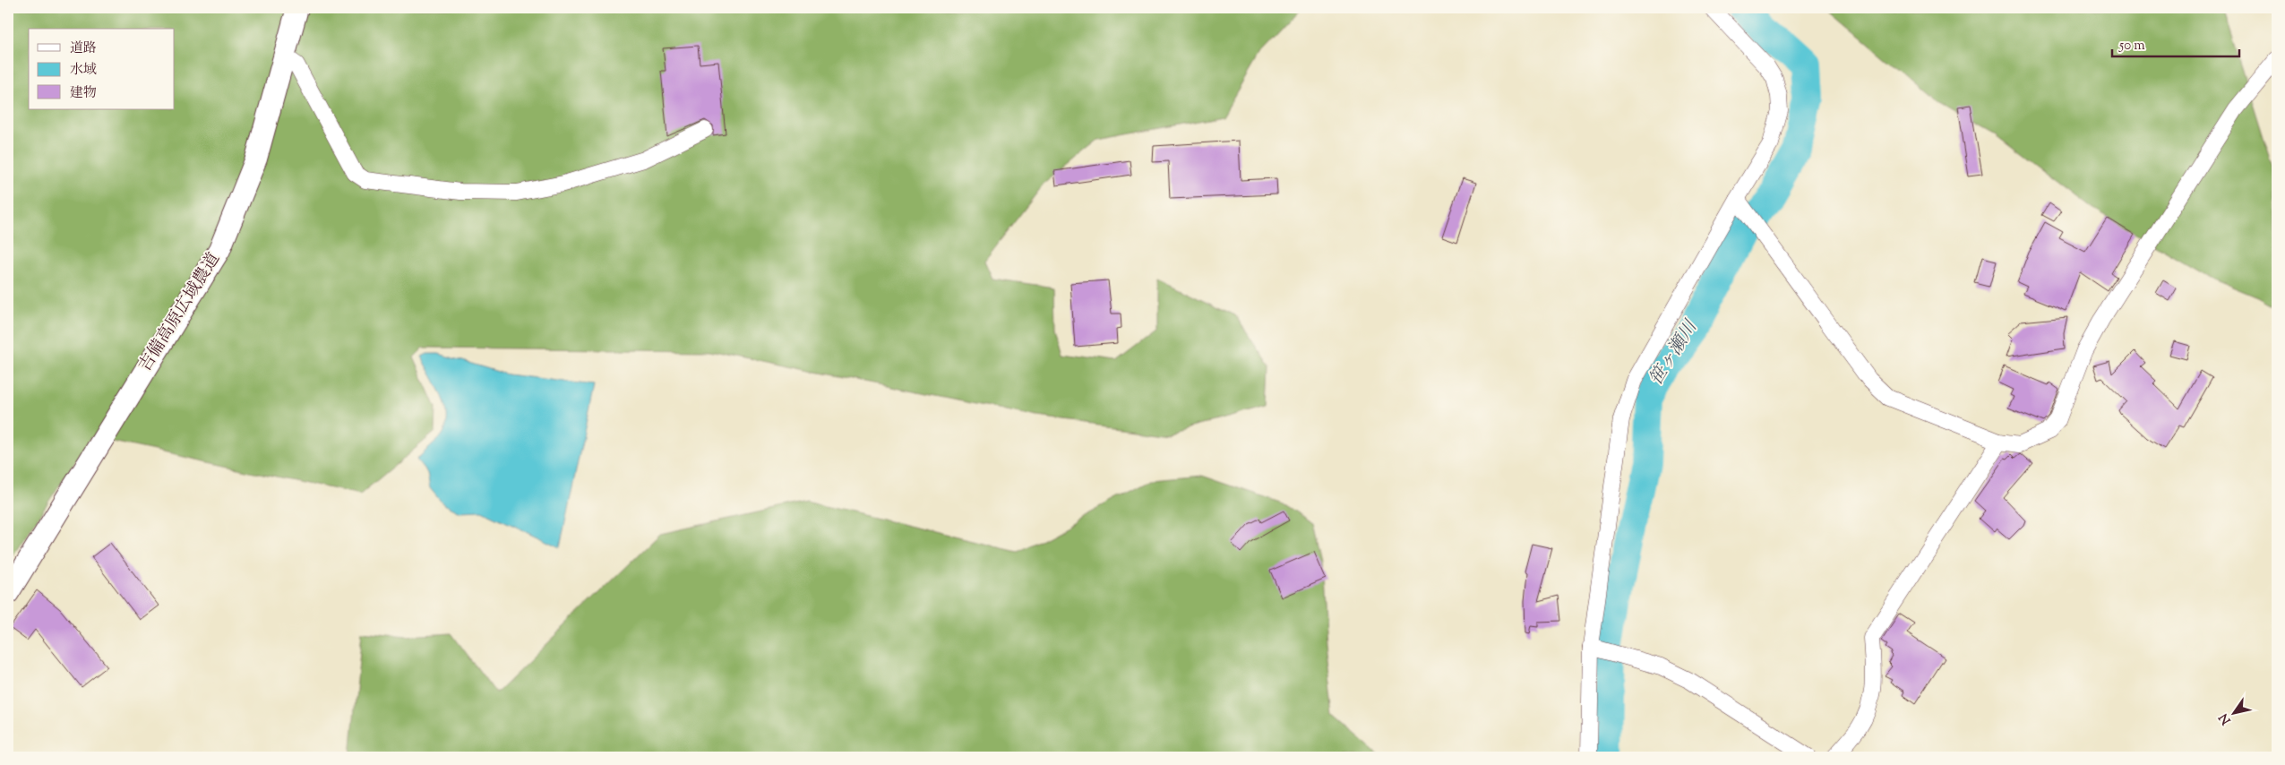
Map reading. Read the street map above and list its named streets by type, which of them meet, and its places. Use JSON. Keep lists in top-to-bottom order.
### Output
{
  "streets": {
    "street": ["吉備高原広域農道"]
  },
  "water": ["笹ヶ瀬川"],
  "legend": ["道路", "水域", "建物"],
  "scale_bar": "50 m",
  "north": "bottom left"
}
